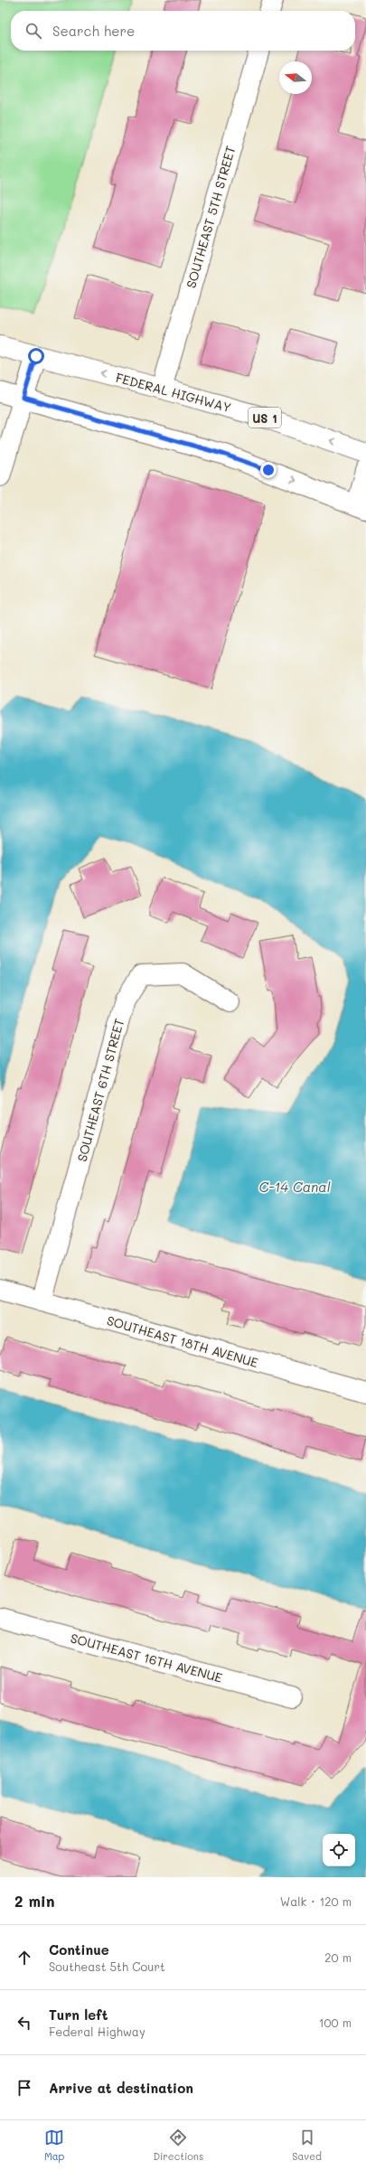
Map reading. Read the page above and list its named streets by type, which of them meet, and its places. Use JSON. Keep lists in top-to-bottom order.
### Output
{
  "streets": {
    "street": [
      "SOUTHEAST 5TH STREET",
      "FEDERAL HIGHWAY",
      "US 1",
      "SOUTHEAST 6TH STREET",
      "SOUTHEAST 18TH AVENUE",
      "SOUTHEAST 16TH AVENUE"
    ]
  },
  "crossings": [
    ["SOUTHEAST 5TH STREET", "FEDERAL HIGHWAY"],
    ["SOUTHEAST 6TH STREET", "SOUTHEAST 18TH AVENUE"]
  ],
  "water": ["C-14 Canal"],
  "north": "left",
  "page": {
    "search": "Search here",
    "heading": ["2 min", "Walk · 120 m"],
    "list": [
      ["Continue", "Southeast 5th Court", "20 m"],
      ["Turn left", "Federal Highway", "100 m"],
      "Arrive at destination"
    ],
    "nav": ["Map", "Directions", "Saved"]
  }
}
